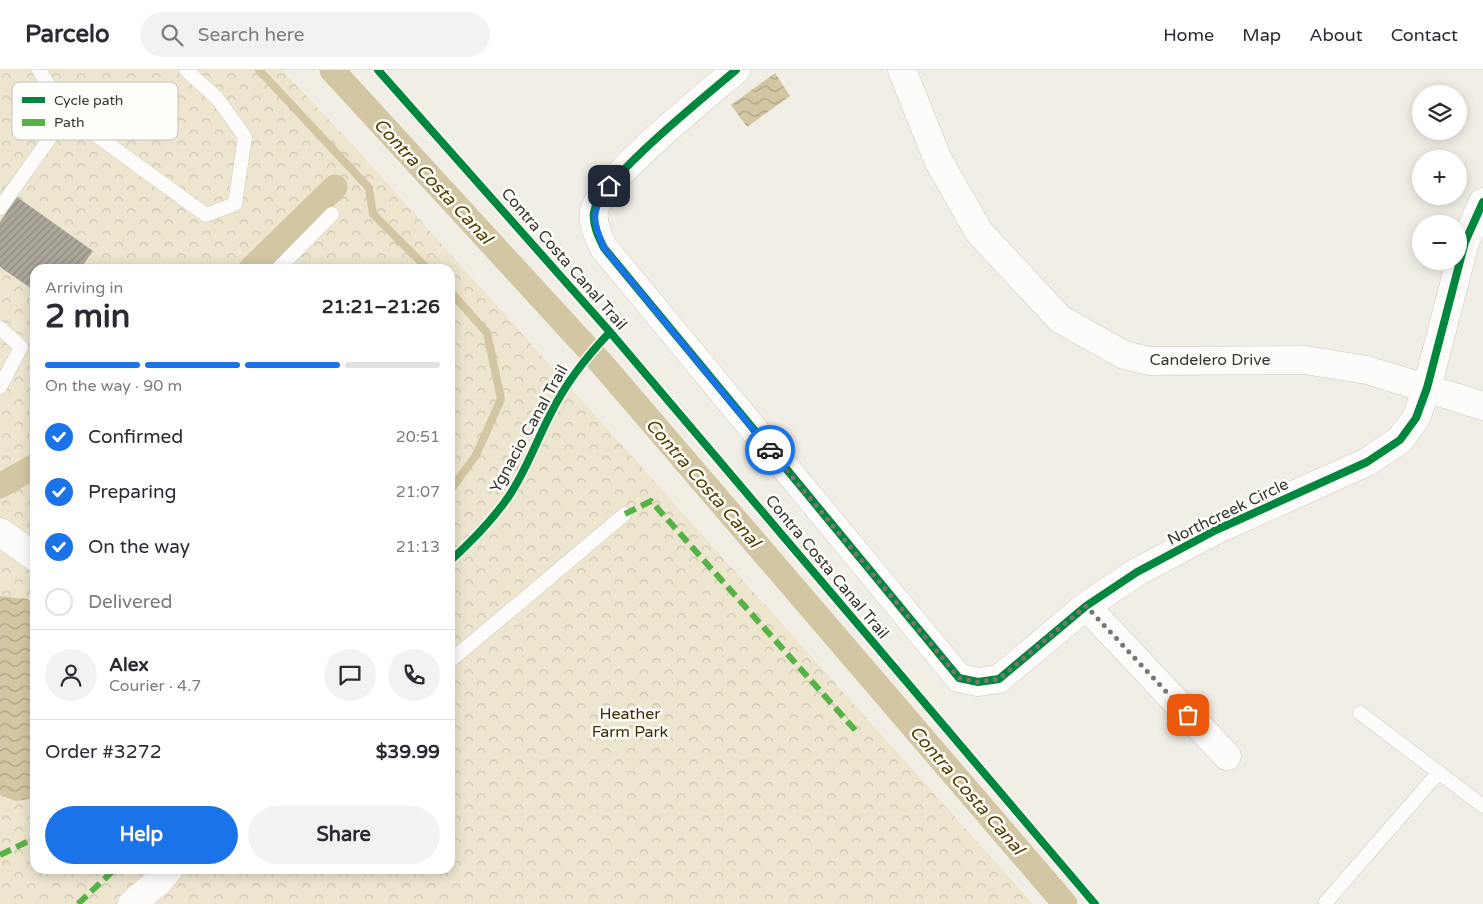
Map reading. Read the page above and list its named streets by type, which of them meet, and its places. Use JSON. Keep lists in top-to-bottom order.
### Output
{
  "streets": {
    "street": ["Candelero Drive", "Northcreek Circle"],
    "cycle path": ["Contra Costa Canal Trail"]
  },
  "crossings": [
    ["Candelero Drive", "Northcreek Circle"]
  ],
  "water": ["Contra Costa Canal"],
  "parks": ["Heather Farm Park"],
  "legend": ["Cycle path", "Path"],
  "page": {
    "header": "Parcelo",
    "search": "Search here",
    "nav": [
      "Home",
      "Map",
      "About",
      "Contact"
    ],
    "map_buttons": ["+", "−"],
    "heading": ["2 min", "Arriving in", "21:21–21:26"],
    "panel": [
      "Alex",
      "Courier · 4.7",
      "Order #3272",
      "$39.99"
    ],
    "bar": "On the way · 90 m",
    "list": [
      ["Confirmed", "20:51"],
      ["Preparing", "21:07"],
      ["On the way", "21:13"],
      "Delivered"
    ],
    "buttons": ["Help", "Share"]
  }
}
